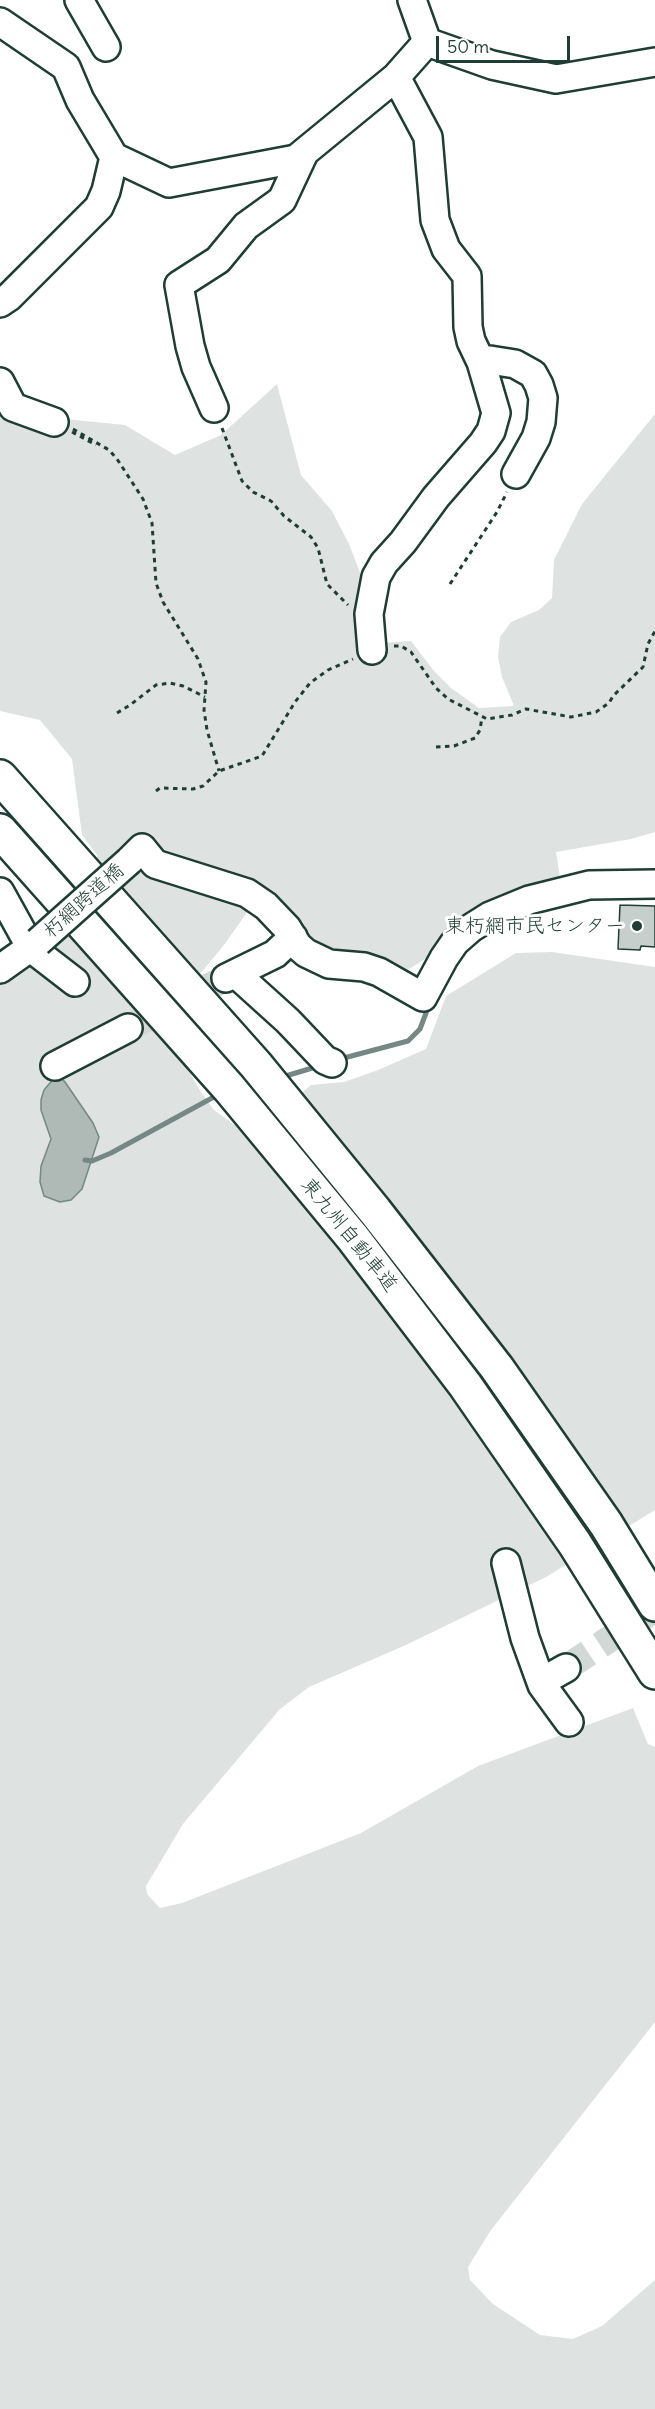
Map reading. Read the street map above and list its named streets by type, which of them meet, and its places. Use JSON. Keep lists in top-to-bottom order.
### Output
{
  "streets": {
    "highway": ["東九州自動車道"],
    "street": ["朽網跨道橋"]
  },
  "places": ["東朽網市民センター"],
  "scale_bar": "50 m"
}
